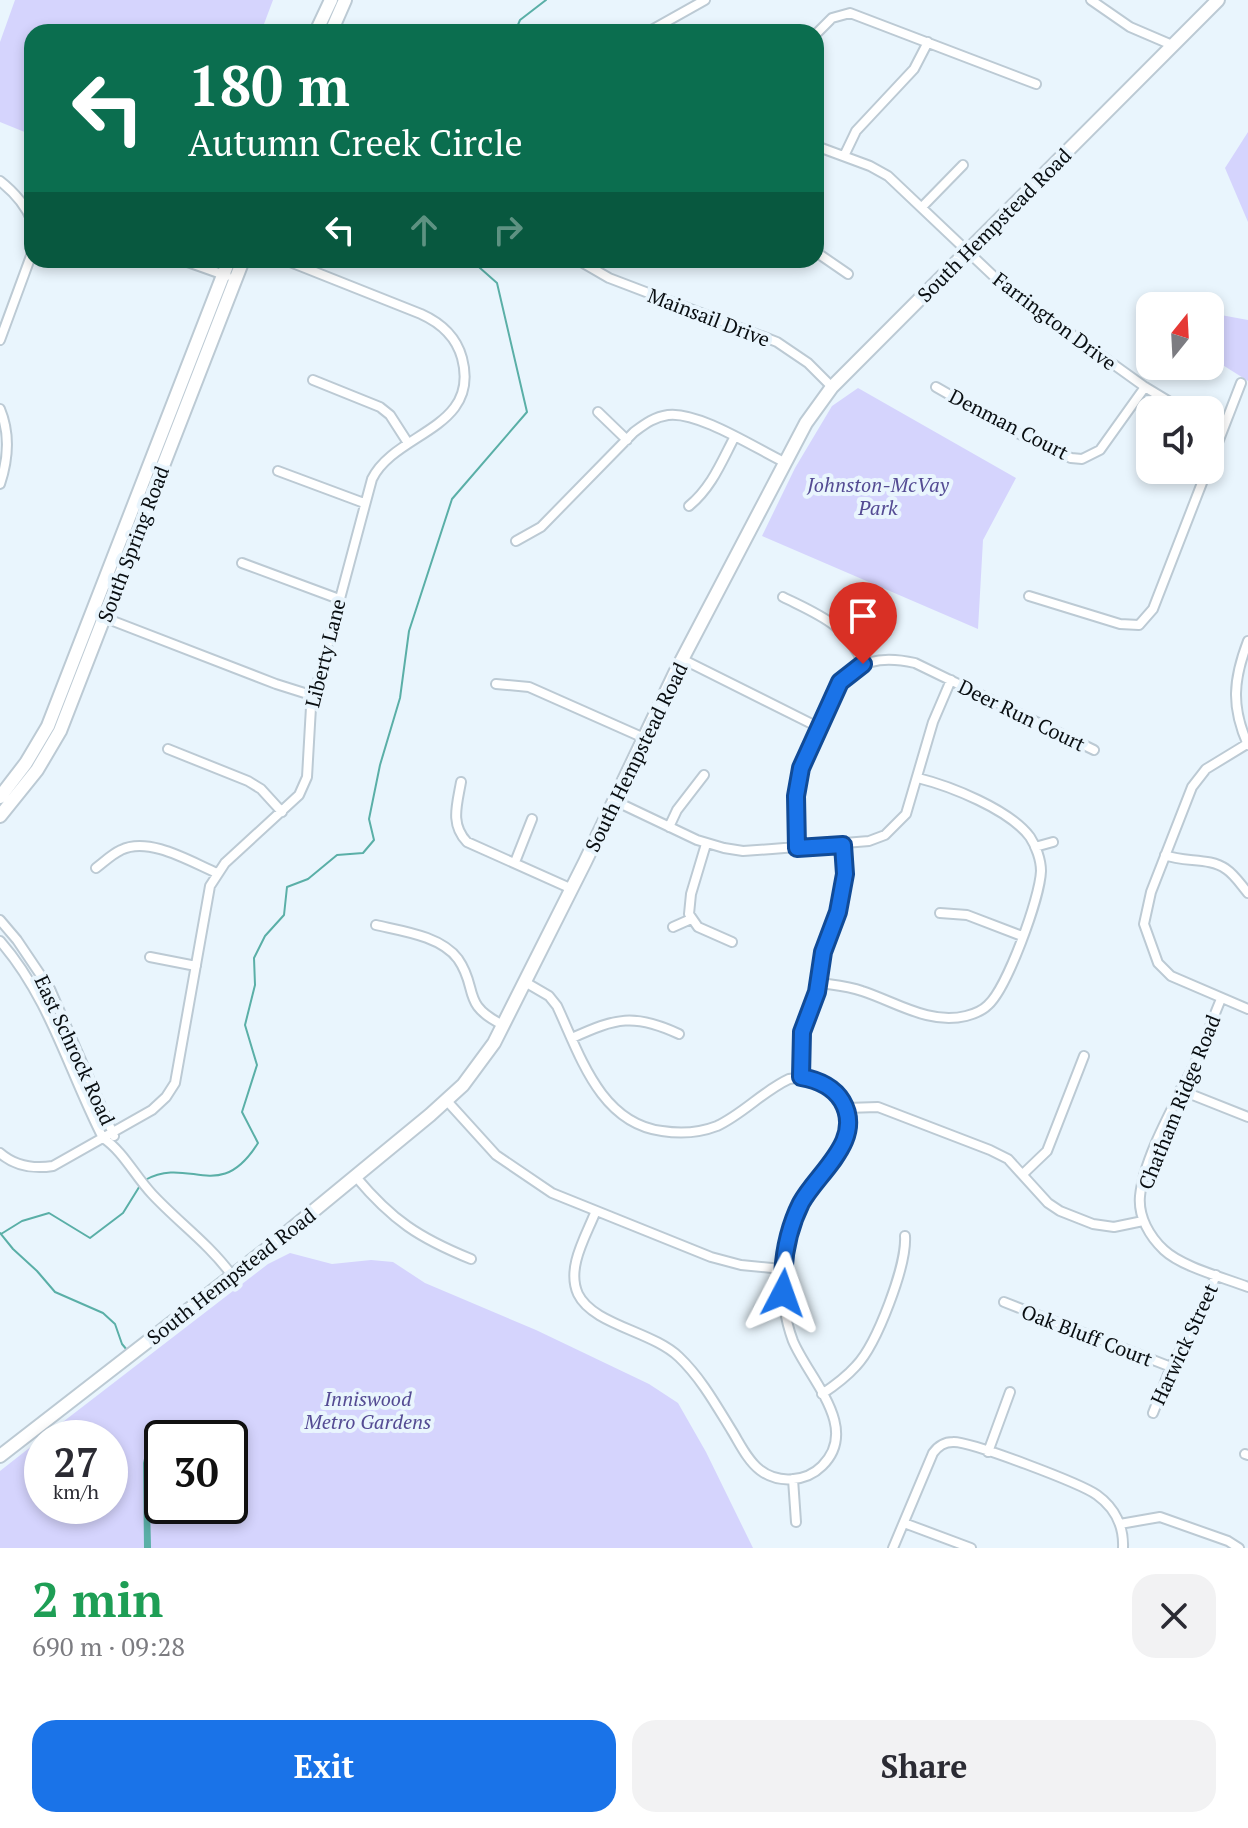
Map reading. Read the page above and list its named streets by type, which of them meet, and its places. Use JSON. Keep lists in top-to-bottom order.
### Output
{
  "streets": {
    "street": [
      "South Hempstead Road",
      "Mainsail Drive",
      "Farrington Drive",
      "Denman Court",
      "South Spring Road",
      "Liberty Lane",
      "Deer Run Court",
      "East Schrock Road",
      "Chatham Ridge Road",
      "Oak Bluff Court",
      "Harwick Street"
    ]
  },
  "crossings": [
    ["South Hempstead Road", "Mainsail Drive"],
    ["South Hempstead Road", "Farrington Drive"],
    ["South Hempstead Road", "East Schrock Road"],
    ["Farrington Drive", "Denman Court"],
    ["Liberty Lane", "East Schrock Road"],
    ["Oak Bluff Court", "Harwick Street"]
  ],
  "parks": ["Johnston-McVay Park", "Inniswood Metro Gardens"],
  "north": "top",
  "page": {
    "turn": ["180 m", "Autumn Creek Circle"],
    "speed": "27 km/h",
    "limit": "30",
    "heading": ["2 min", "690 m · 09:28"],
    "buttons": ["Exit", "Share"]
  }
}
